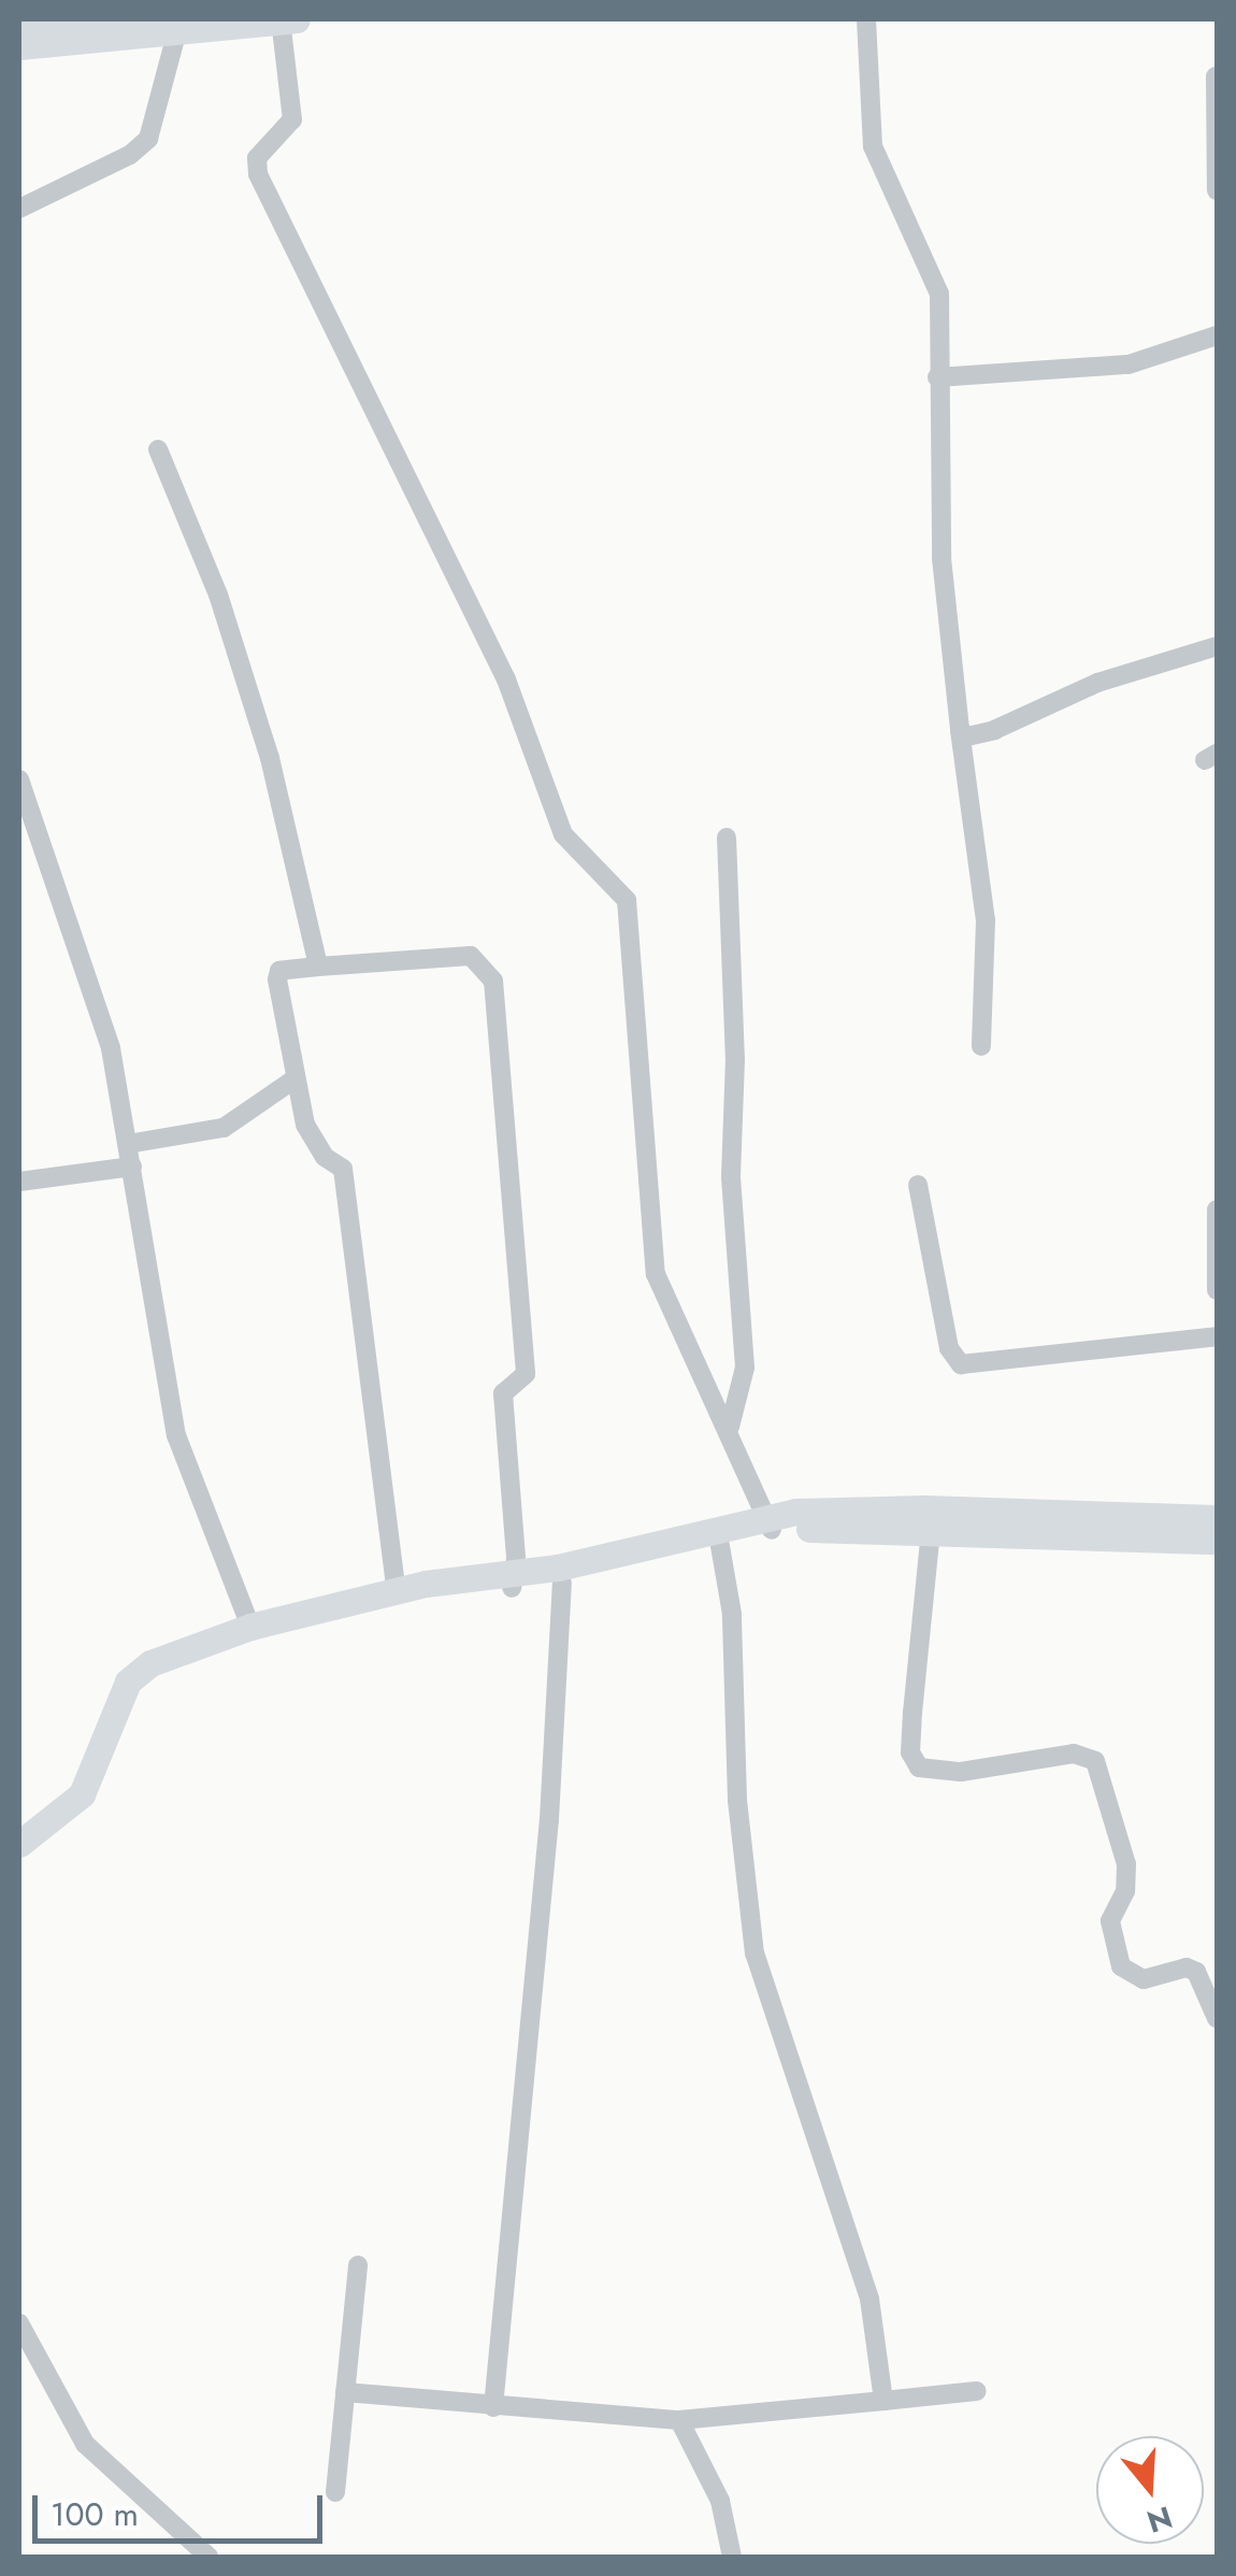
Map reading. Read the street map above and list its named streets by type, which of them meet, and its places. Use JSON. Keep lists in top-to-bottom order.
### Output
{
  "scale_bar": "100 m",
  "north": "bottom"
}
